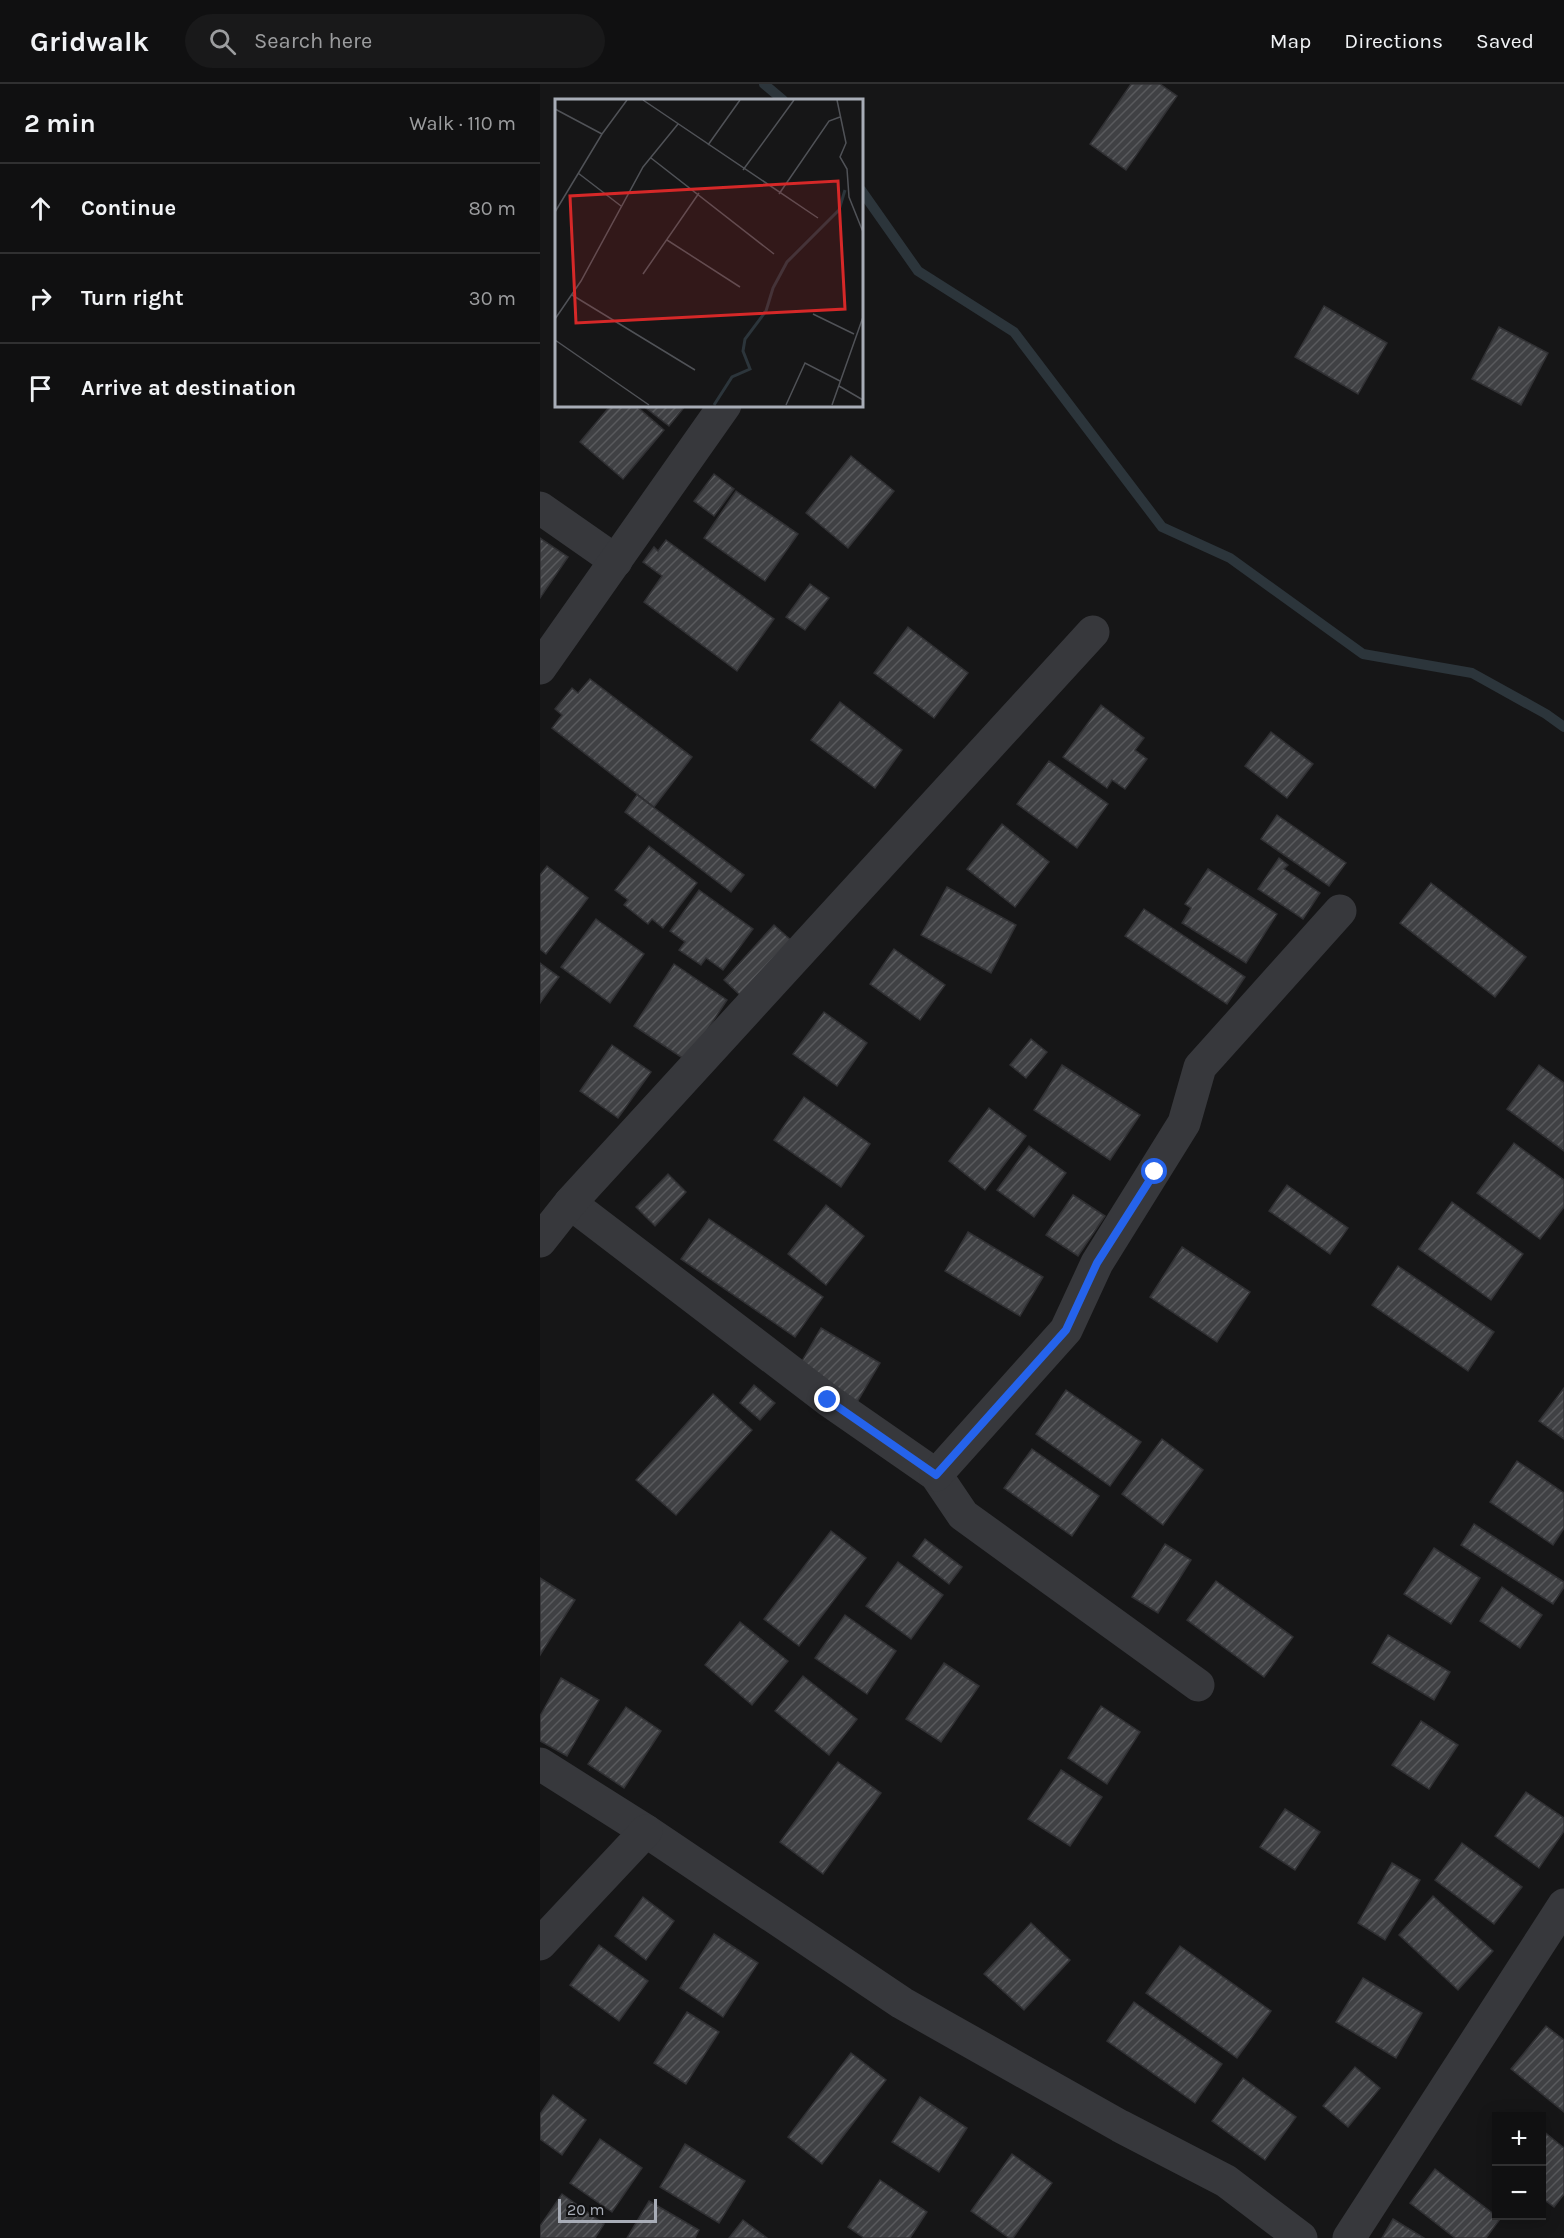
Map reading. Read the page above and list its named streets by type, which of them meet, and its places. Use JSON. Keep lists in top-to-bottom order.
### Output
{
  "scale_bar": "20 m",
  "page": {
    "header": "Gridwalk",
    "search": "Search here",
    "nav": ["Map", "Directions", "Saved"],
    "heading": ["2 min", "Walk · 110 m"],
    "list": [
      ["Continue", "80 m"],
      ["Turn right", "30 m"],
      "Arrive at destination"
    ],
    "map_buttons": ["+", "−"],
    "scale": "20 m"
  }
}
